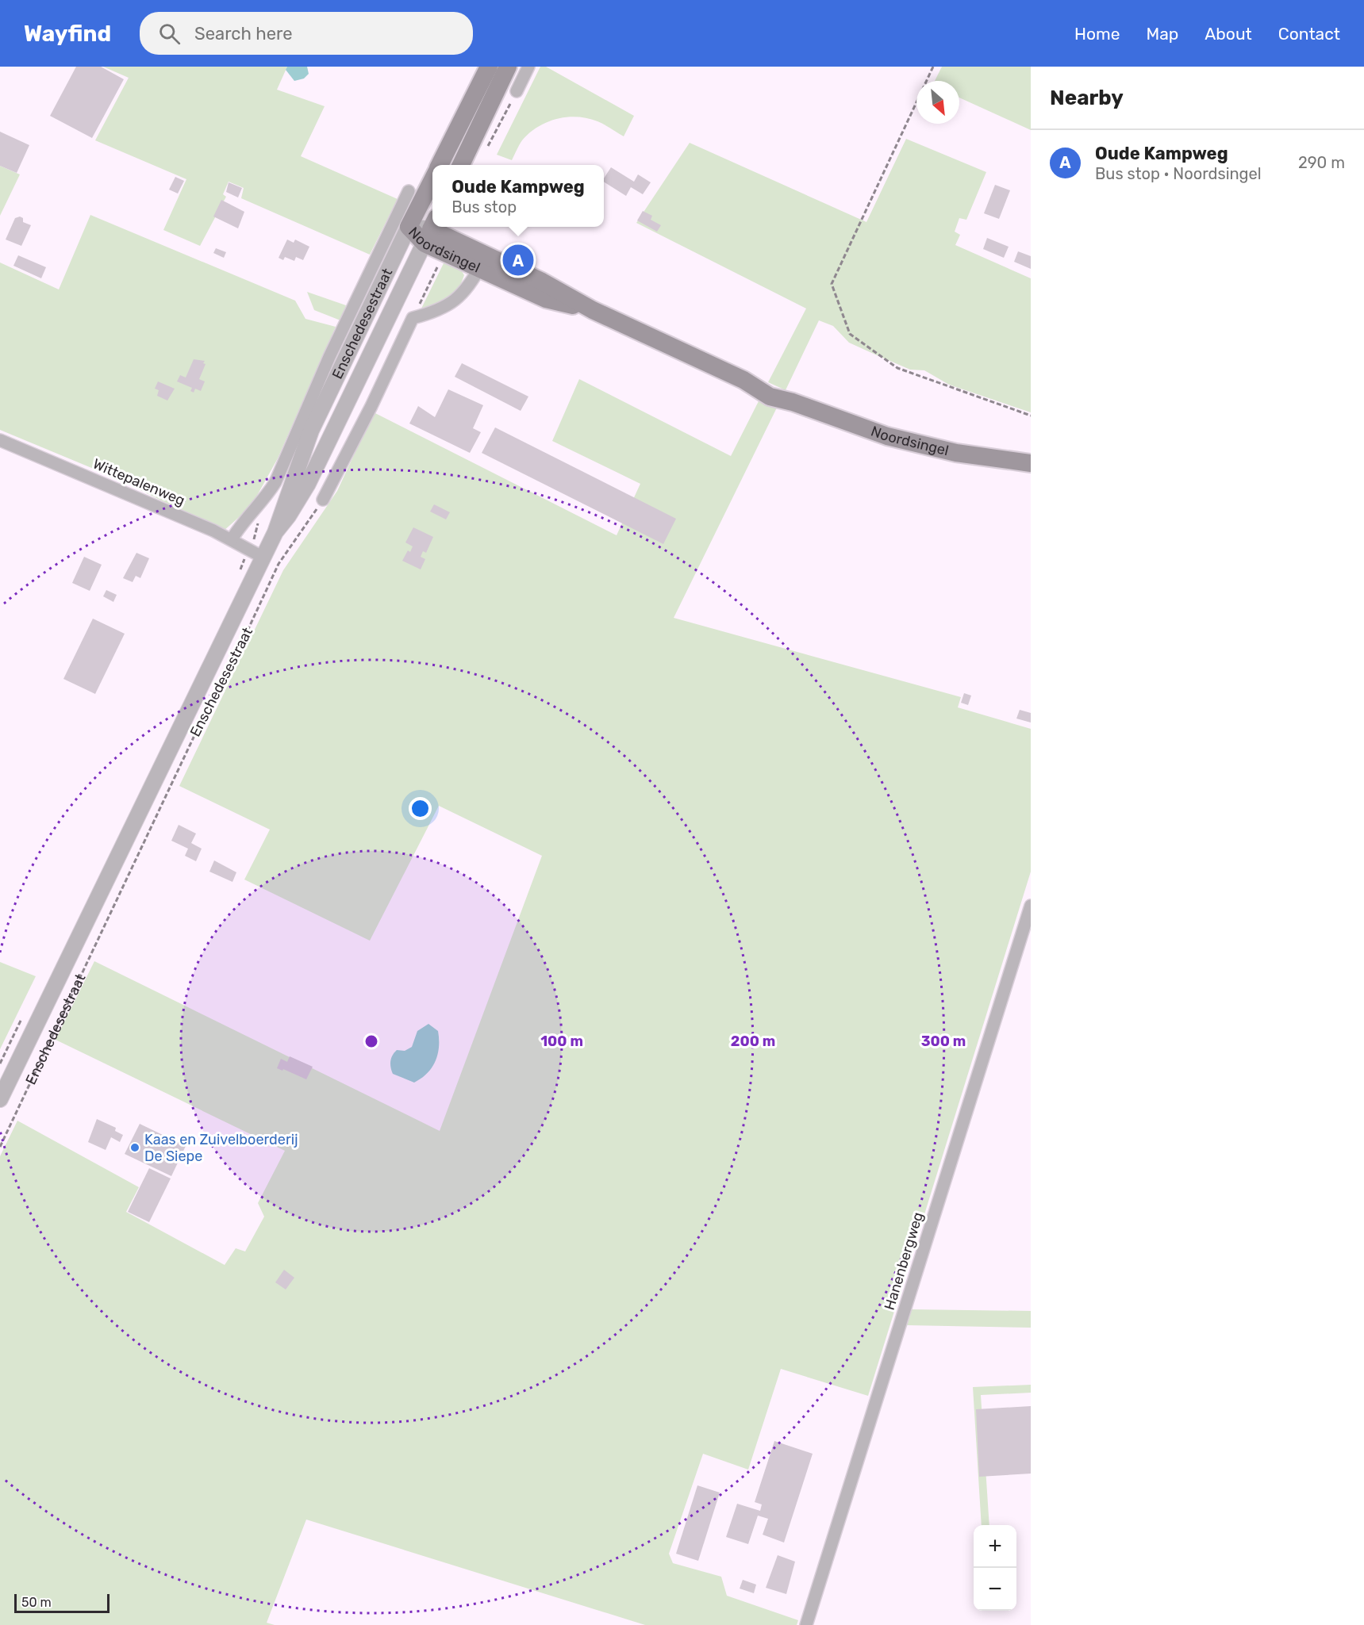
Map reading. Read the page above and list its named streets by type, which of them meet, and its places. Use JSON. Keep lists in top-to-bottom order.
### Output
{
  "streets": {
    "main road": ["Noordsingel", "Enschedesestraat"],
    "street": ["Wittepalenweg", "Hanenbergweg"]
  },
  "crossings": [
    ["Noordsingel", "Enschedesestraat"],
    ["Enschedesestraat", "Wittepalenweg"]
  ],
  "places": ["Kaas en Zuivelboerderij De Siepe"],
  "scale_bar": "50 m",
  "north": "bottom right",
  "page": {
    "header": "Wayfind",
    "search": "Search here",
    "nav": [
      "Home",
      "Map",
      "About",
      "Contact"
    ],
    "heading": "Nearby",
    "list": [
      {
        "mark": "A",
        "name": "Oude Kampweg",
        "note": "Bus stop · Noordsingel",
        "value": "290 m"
      }
    ],
    "popup": ["Oude Kampweg", "Bus stop"],
    "pins": "A",
    "map_buttons": ["+", "−"],
    "scale": "50 m"
  },
  "rings": ["100 m", "200 m", "300 m"]
}
